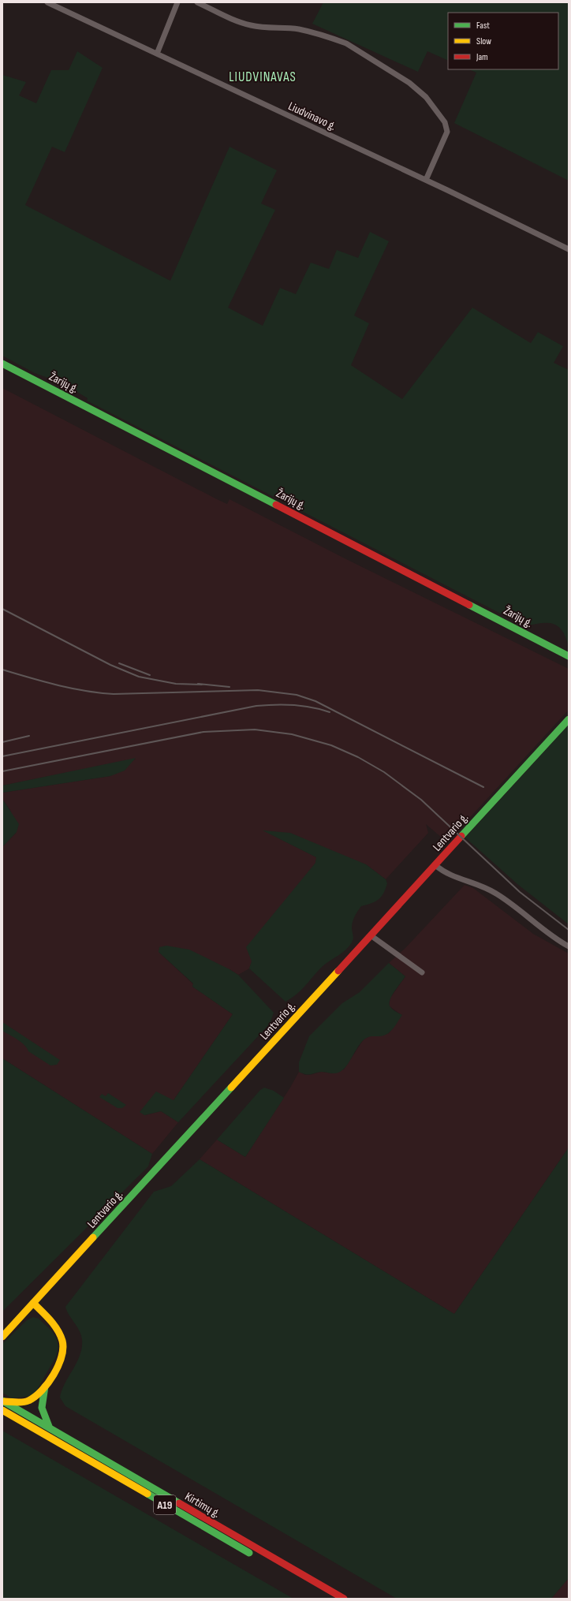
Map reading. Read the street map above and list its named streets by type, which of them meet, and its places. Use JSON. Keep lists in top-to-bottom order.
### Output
{
  "streets": {
    "main road": [
      "Žarijų g.",
      "Lentvario g.",
      "A19",
      "Kirtimų g."
    ],
    "street": ["Liudvinavo g."]
  },
  "districts": ["LIUDVINAVAS"],
  "legend": ["Fast", "Slow", "Jam"]
}
